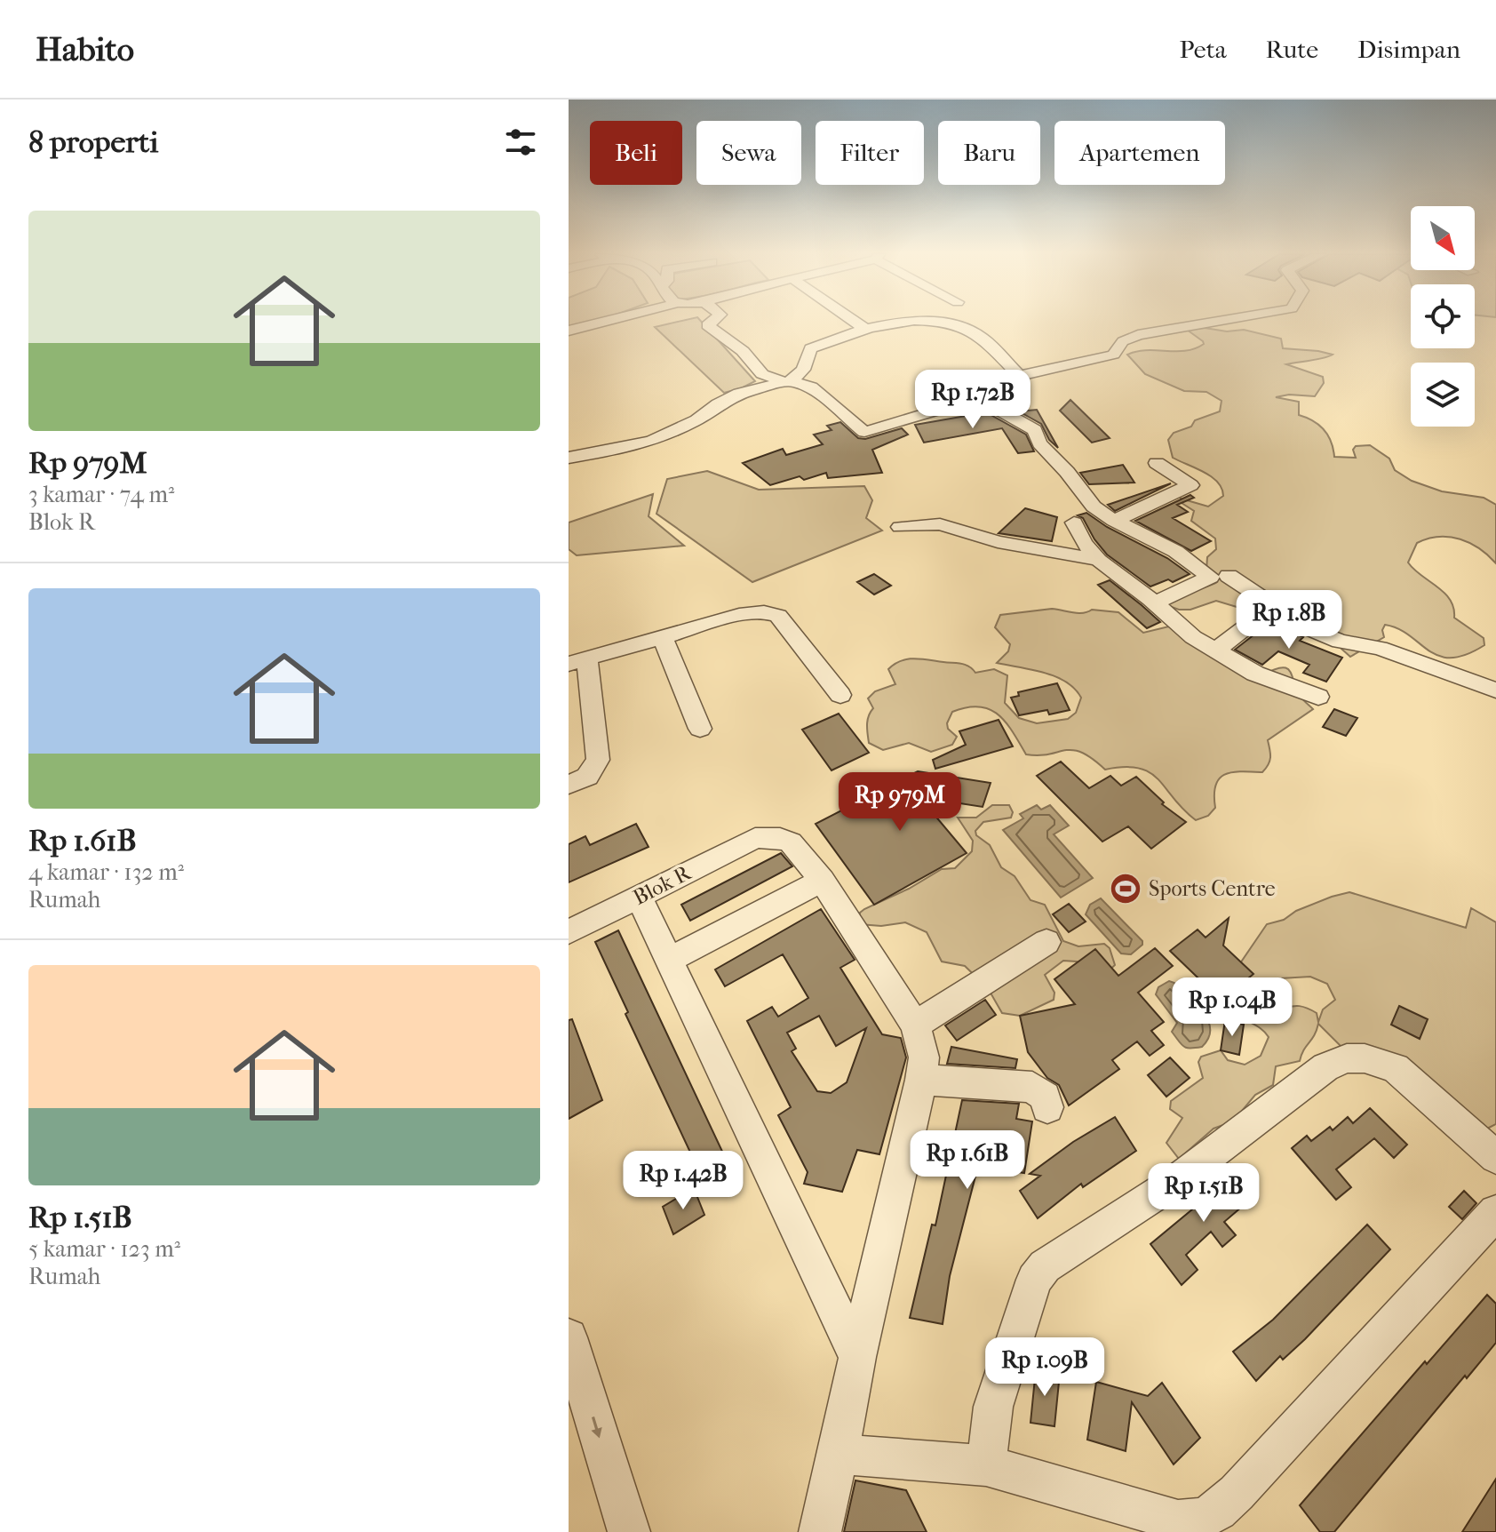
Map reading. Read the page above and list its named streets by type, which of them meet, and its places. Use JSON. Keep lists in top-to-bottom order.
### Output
{
  "streets": {
    "street": ["Blok R"]
  },
  "places": {
    "sports": ["Sports Centre"]
  },
  "north": "bottom right",
  "page": {
    "header": "Habito",
    "nav": ["Peta", "Rute", "Disimpan"],
    "heading": "8 properti",
    "chip": [
      "Beli",
      "Sewa",
      "Filter",
      "Baru",
      "Apartemen"
    ],
    "list": [
      {
        "name": "Rp 979M",
        "note": "3 kamar · 74 m² · Blok R"
      },
      {
        "name": "Rp 1.61B",
        "note": "4 kamar · 132 m² · Rumah"
      },
      {
        "name": "Rp 1.51B",
        "note": "5 kamar · 123 m² · Rumah"
      }
    ],
    "price": [
      "Rp 1.72B",
      "Rp 1.8B",
      "Rp 979M",
      "Rp 1.04B",
      "Rp 1.61B",
      "Rp 1.42B",
      "Rp 1.51B",
      "Rp 1.09B"
    ]
  }
}
